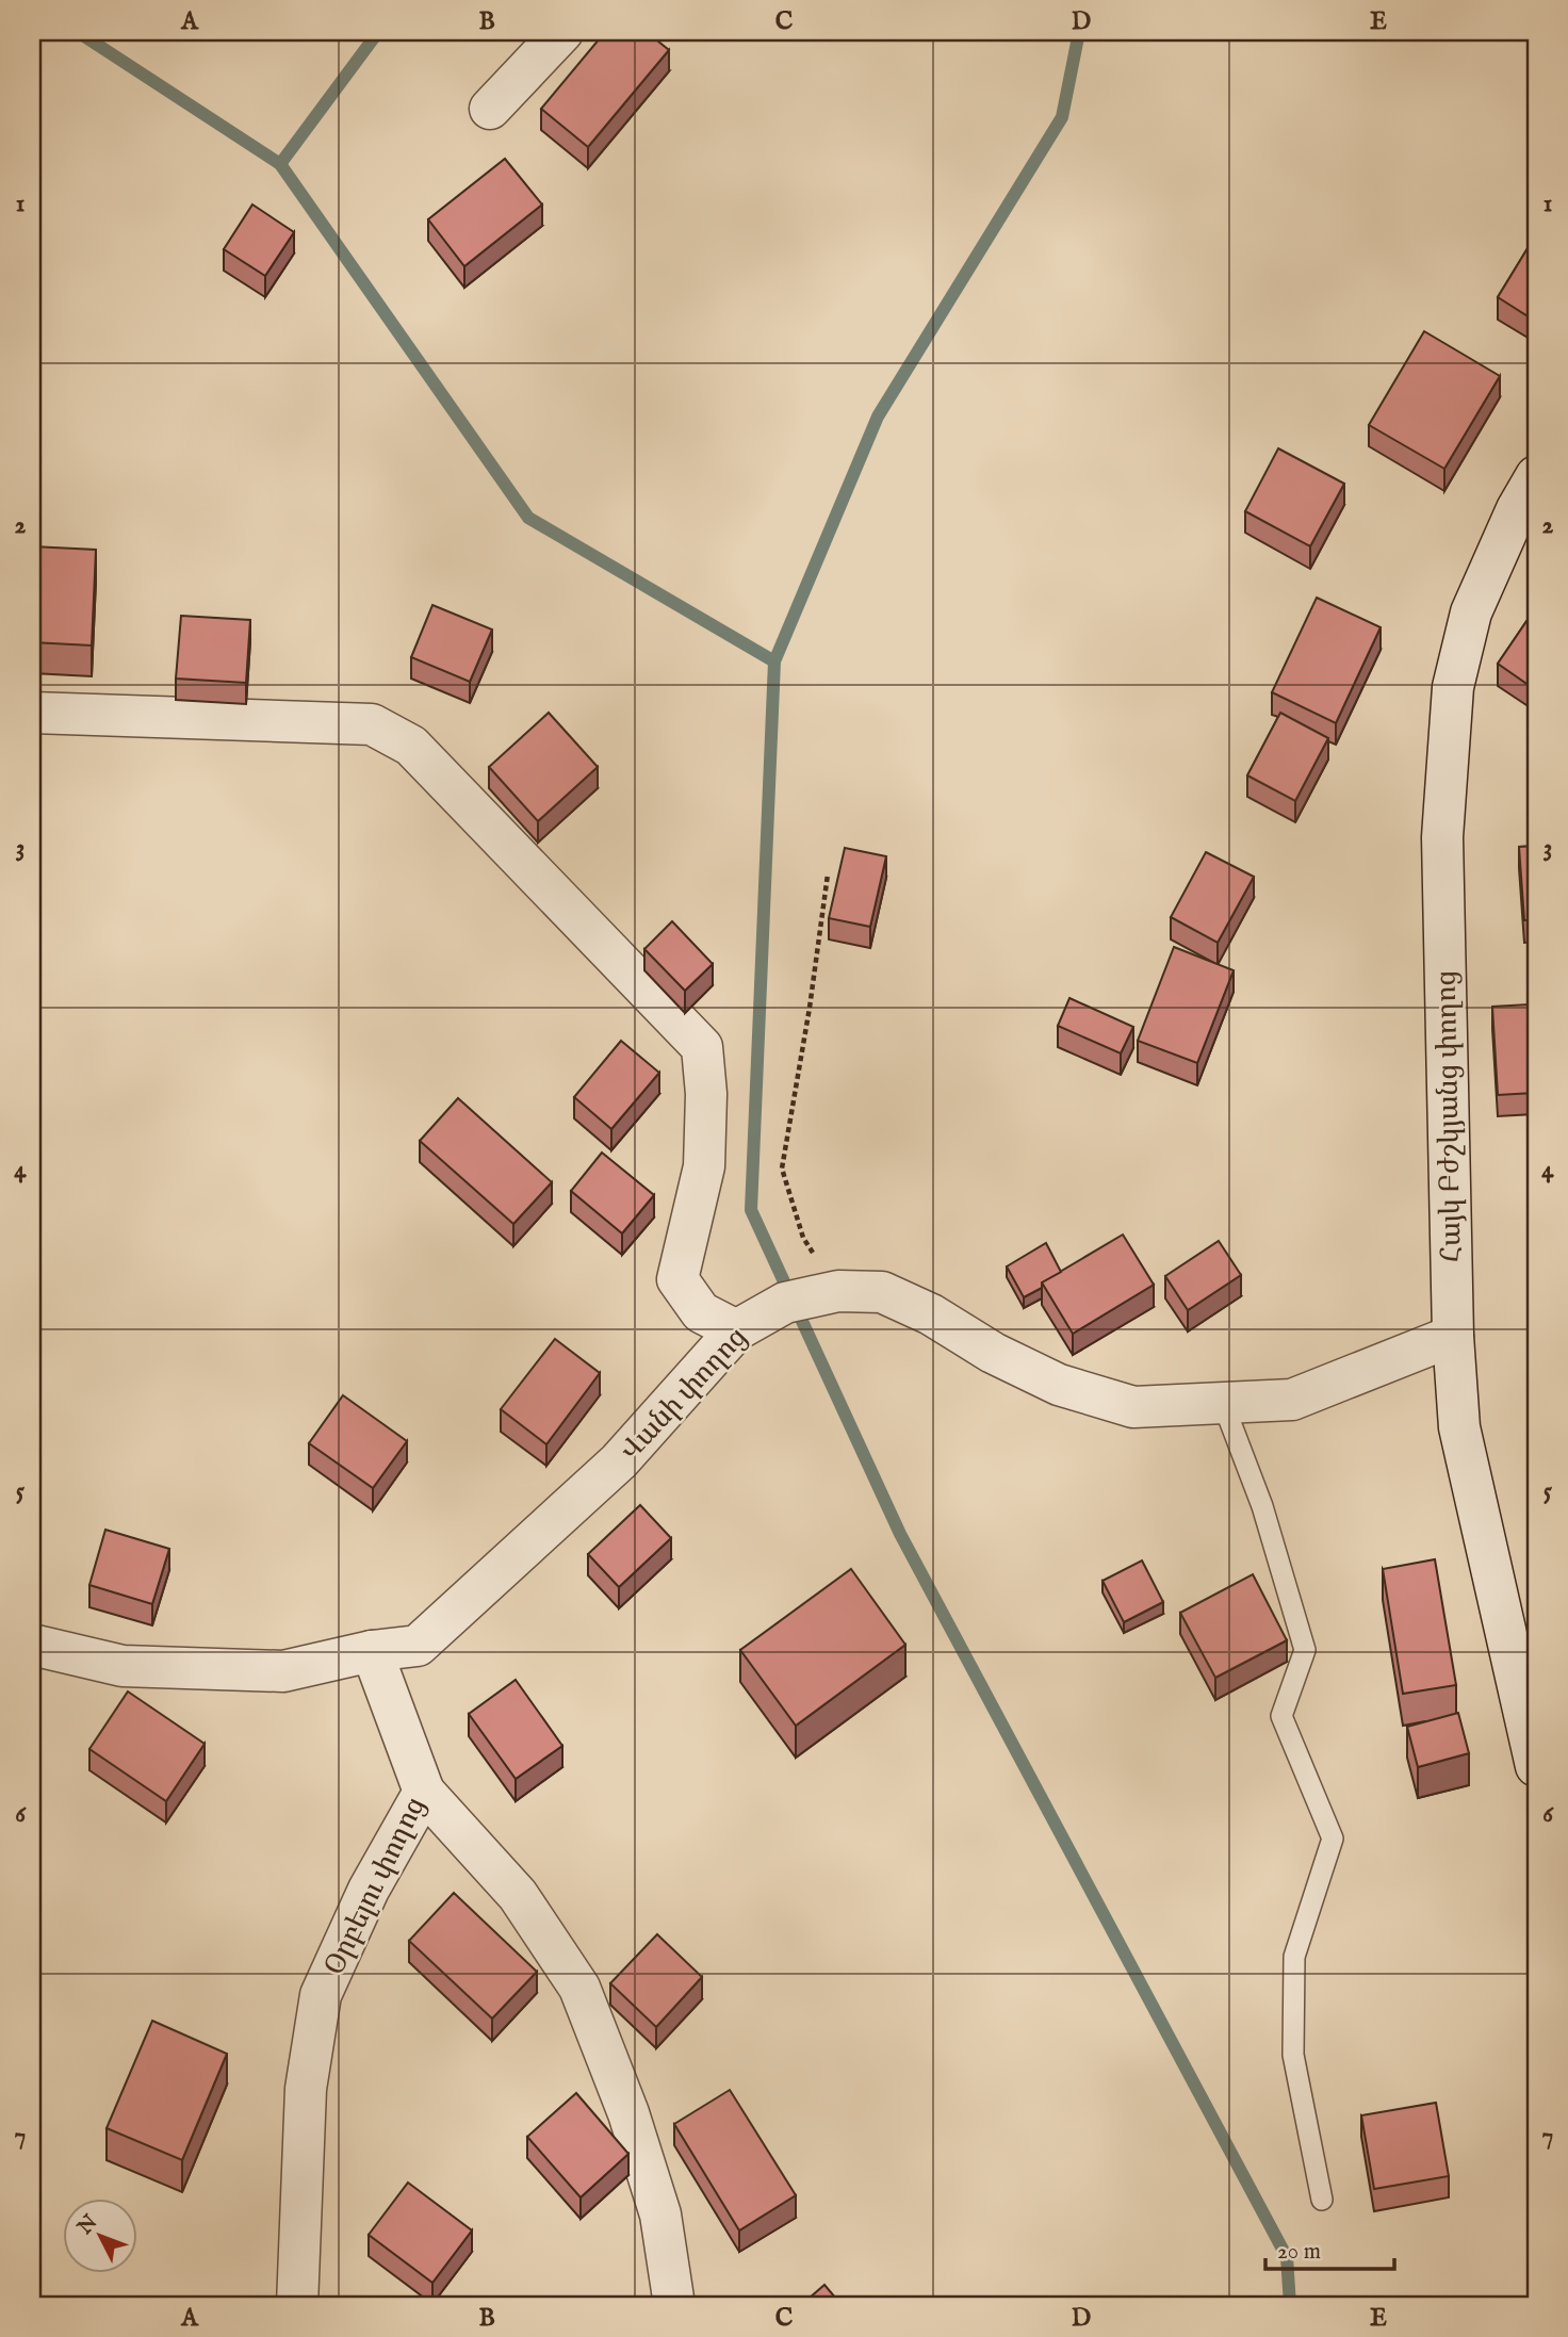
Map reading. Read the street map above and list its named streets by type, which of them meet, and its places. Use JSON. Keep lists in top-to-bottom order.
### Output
{
  "streets": {
    "street": ["Հայկ Բժշկյանց փողոց", "Վանի փողոց", "Օրբելու փողոց"]
  },
  "crossings": [
    ["Հայկ Բժշկյանց փողոց", "Վանի փողոց"],
    ["Վանի փողոց", "Օրբելու փողոց"]
  ],
  "scale_bar": "20 m",
  "north": "top left",
  "grid": {
    "columns": [
      "A",
      "B",
      "C",
      "D",
      "E"
    ],
    "rows": [
      "1",
      "2",
      "3",
      "4",
      "5",
      "6",
      "7"
    ]
  }
}
